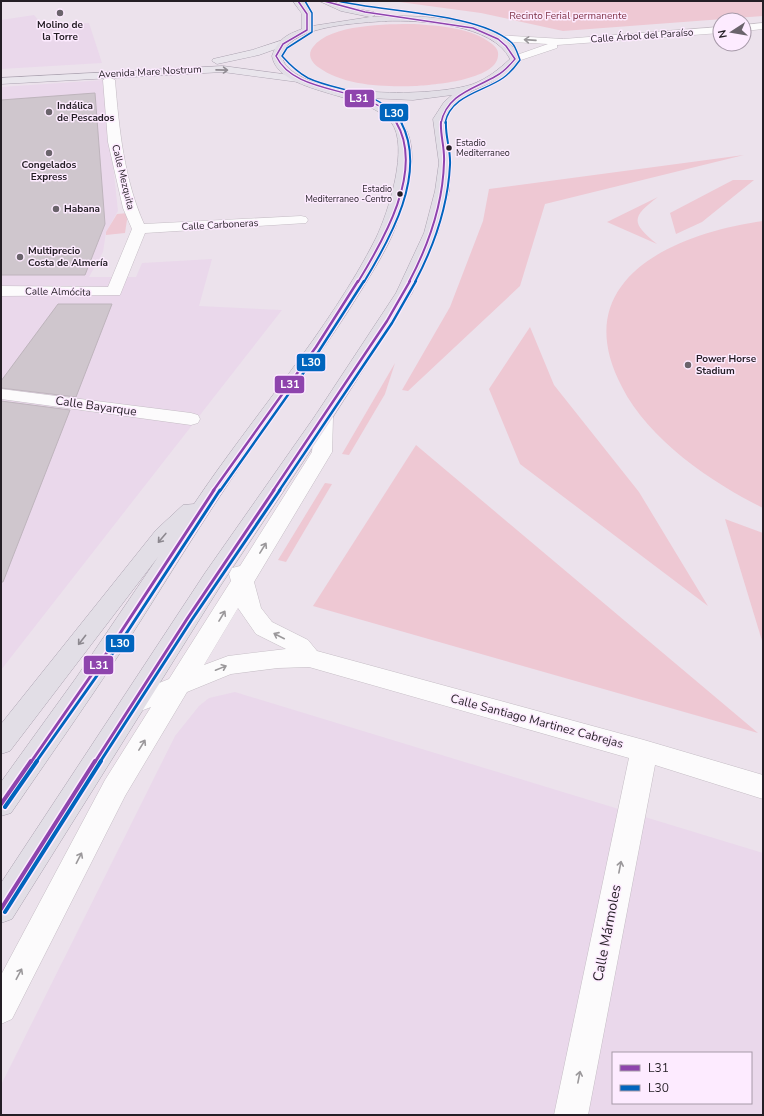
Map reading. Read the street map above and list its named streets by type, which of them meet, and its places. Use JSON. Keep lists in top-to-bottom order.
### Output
{
  "streets": {
    "main road": ["Avenida Mare Nostrum"],
    "street": [
      "Calle Árbol del Paraíso",
      "Calle Mezquita",
      "Calle Carboneras",
      "Calle Almócita",
      "Calle Bayarque",
      "Calle Santiago Martinez Cabrejas",
      "Calle Mármoles"
    ]
  },
  "crossings": [
    ["Calle Mezquita", "Calle Carboneras"],
    ["Calle Mezquita", "Calle Almócita"],
    ["Calle Carboneras", "Calle Almócita"],
    ["Calle Santiago Martinez Cabrejas", "Calle Mármoles"]
  ],
  "one_way": ["Calle Mármoles"],
  "parks": ["Recinto Ferial permanente"],
  "places": [
    "Molino de la Torre",
    "Indálica de Pescados",
    "Estadio Mediterraneo",
    "Congelados Express",
    "Estadio Mediterraneo -Centro",
    "Habana",
    "Multiprecio Costa de Almería",
    "Power Horse Stadium"
  ],
  "lines": ["transit line L31", "transit line L30"],
  "legend": ["L31", "L30"],
  "north": "left"
}
